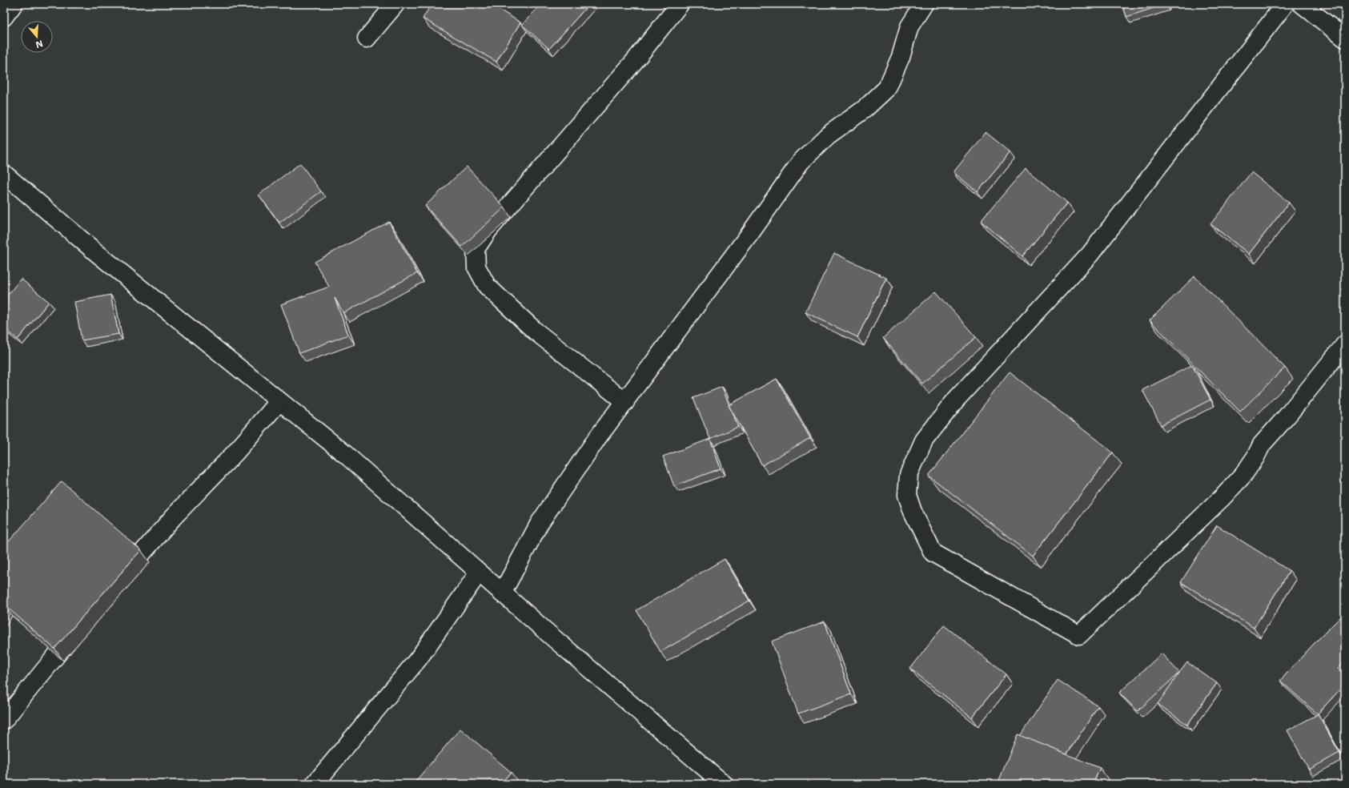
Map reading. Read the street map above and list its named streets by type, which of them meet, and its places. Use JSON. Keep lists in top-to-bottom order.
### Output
{
  "north": "bottom"
}
